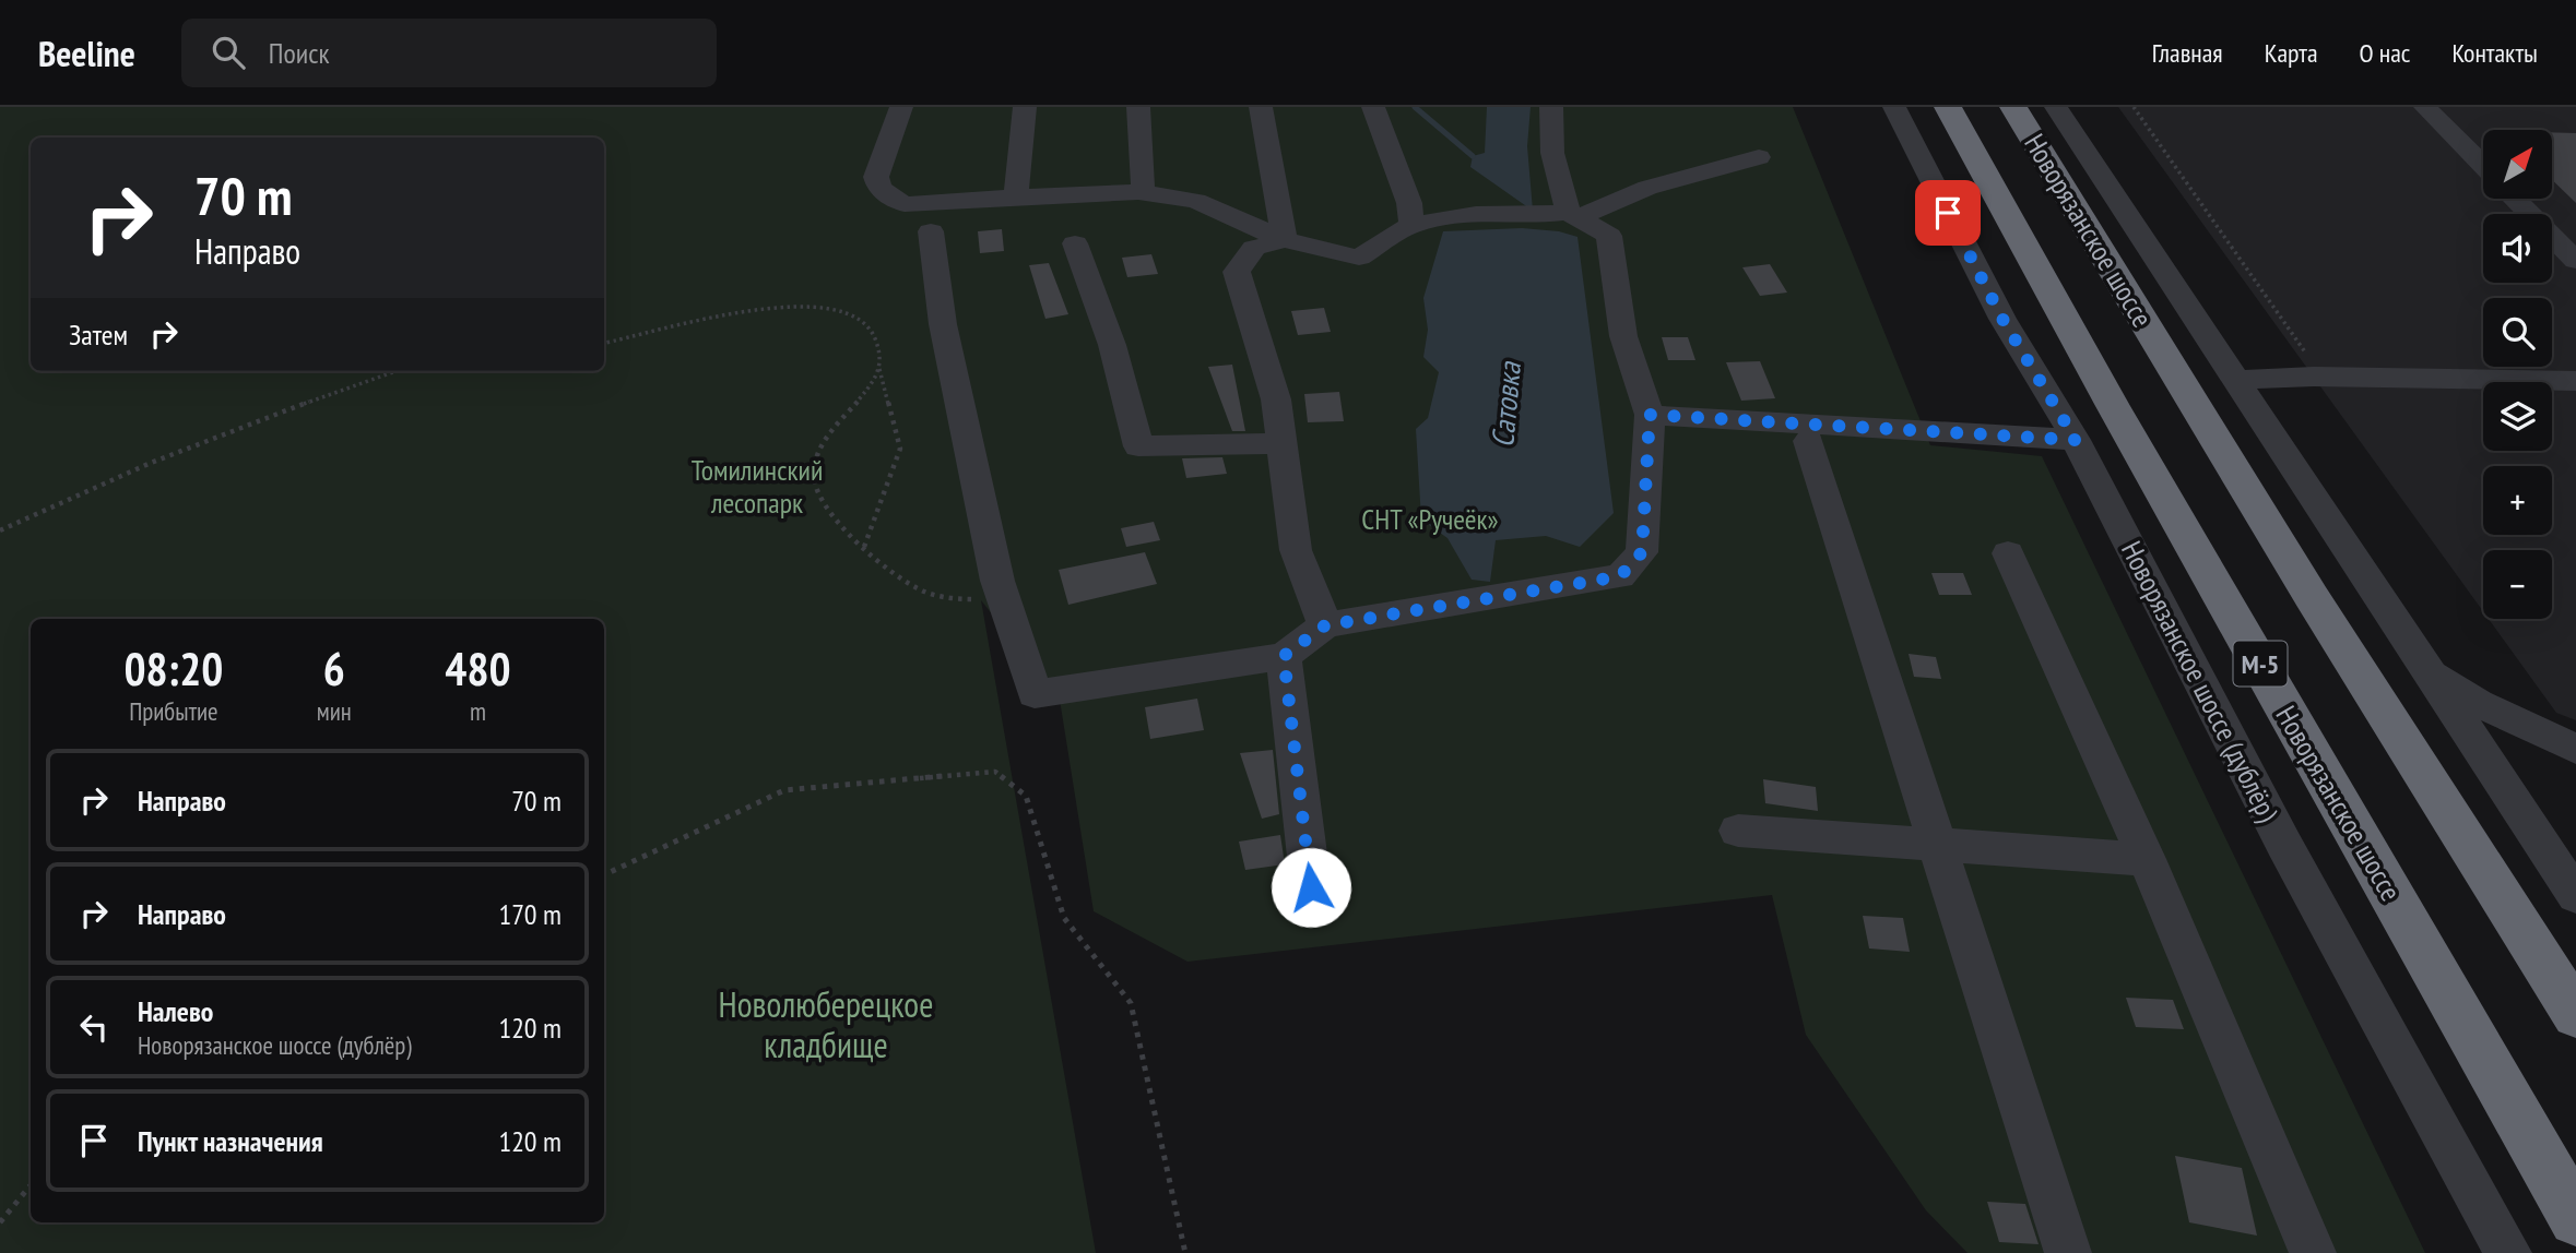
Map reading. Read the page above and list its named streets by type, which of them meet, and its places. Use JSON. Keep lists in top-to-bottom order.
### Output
{
  "streets": {
    "highway": ["Новорязанское шоссе", "М-5"],
    "street": ["Новорязанское шоссе (дублёр)"]
  },
  "water": ["Сатовка"],
  "parks": ["Томилинский лесопарк", "СНТ «Ручеёк»", "Новолюберецкое кладбище"],
  "north": "top right",
  "page": {
    "header": "Beeline",
    "search": "Поиск",
    "nav": [
      "Главная",
      "Карта",
      "О нас",
      "Контакты"
    ],
    "map_buttons": ["+", "−"],
    "turn": ["70 m", "Направо"],
    "then": "Затем",
    "eta": [
      "08:20",
      "Прибытие",
      "6",
      "мин",
      "480",
      "m"
    ],
    "list": [
      {
        "name": "Направо",
        "value": "70 m"
      },
      {
        "name": "Направо",
        "value": "170 m"
      },
      {
        "name": "Налево",
        "note": "Новорязанское шоссе (дублёр)",
        "value": "120 m"
      },
      {
        "name": "Пункт назначения",
        "value": "120 m"
      }
    ]
  }
}
